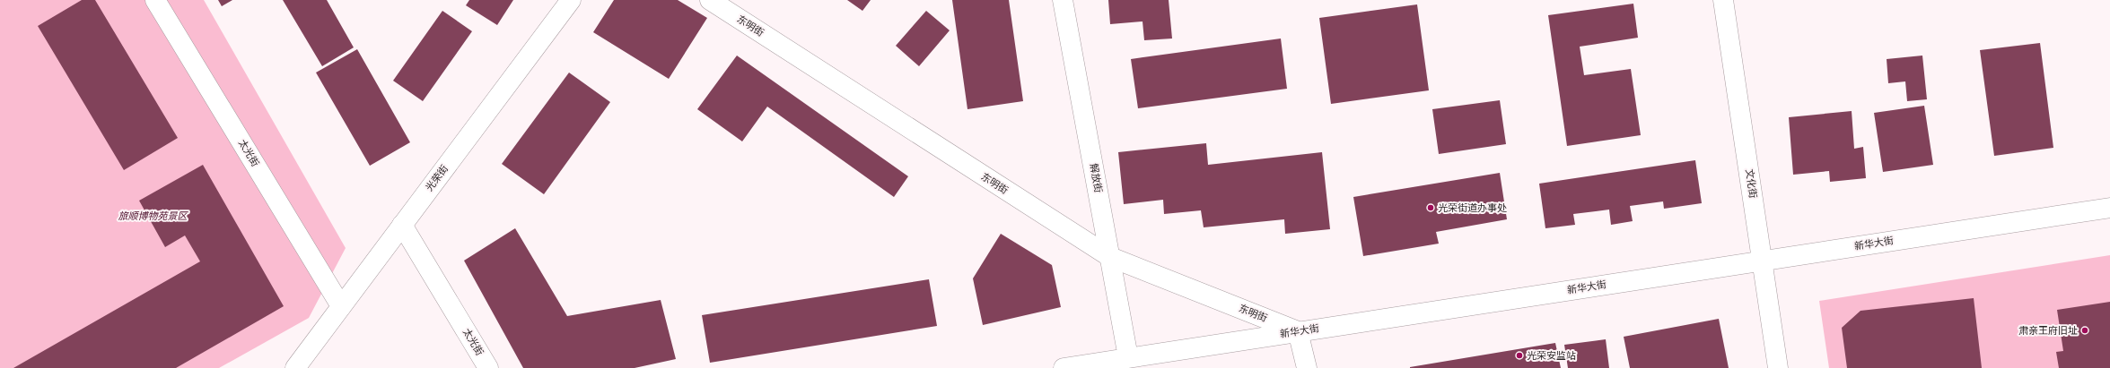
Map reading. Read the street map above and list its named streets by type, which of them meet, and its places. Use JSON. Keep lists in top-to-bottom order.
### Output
{
  "streets": {
    "street": [
      "东明街",
      "太光街",
      "光荣街",
      "解放街",
      "文化街",
      "新华大街"
    ]
  },
  "crossings": [
    ["东明街", "解放街"],
    ["东明街", "新华大街"],
    ["太光街", "光荣街"],
    ["解放街", "新华大街"],
    ["文化街", "新华大街"]
  ],
  "parks": ["旅顺博物苑景区"],
  "places": ["光荣街道办事处", "肃亲王府旧址", "光荣安监站"]
}
